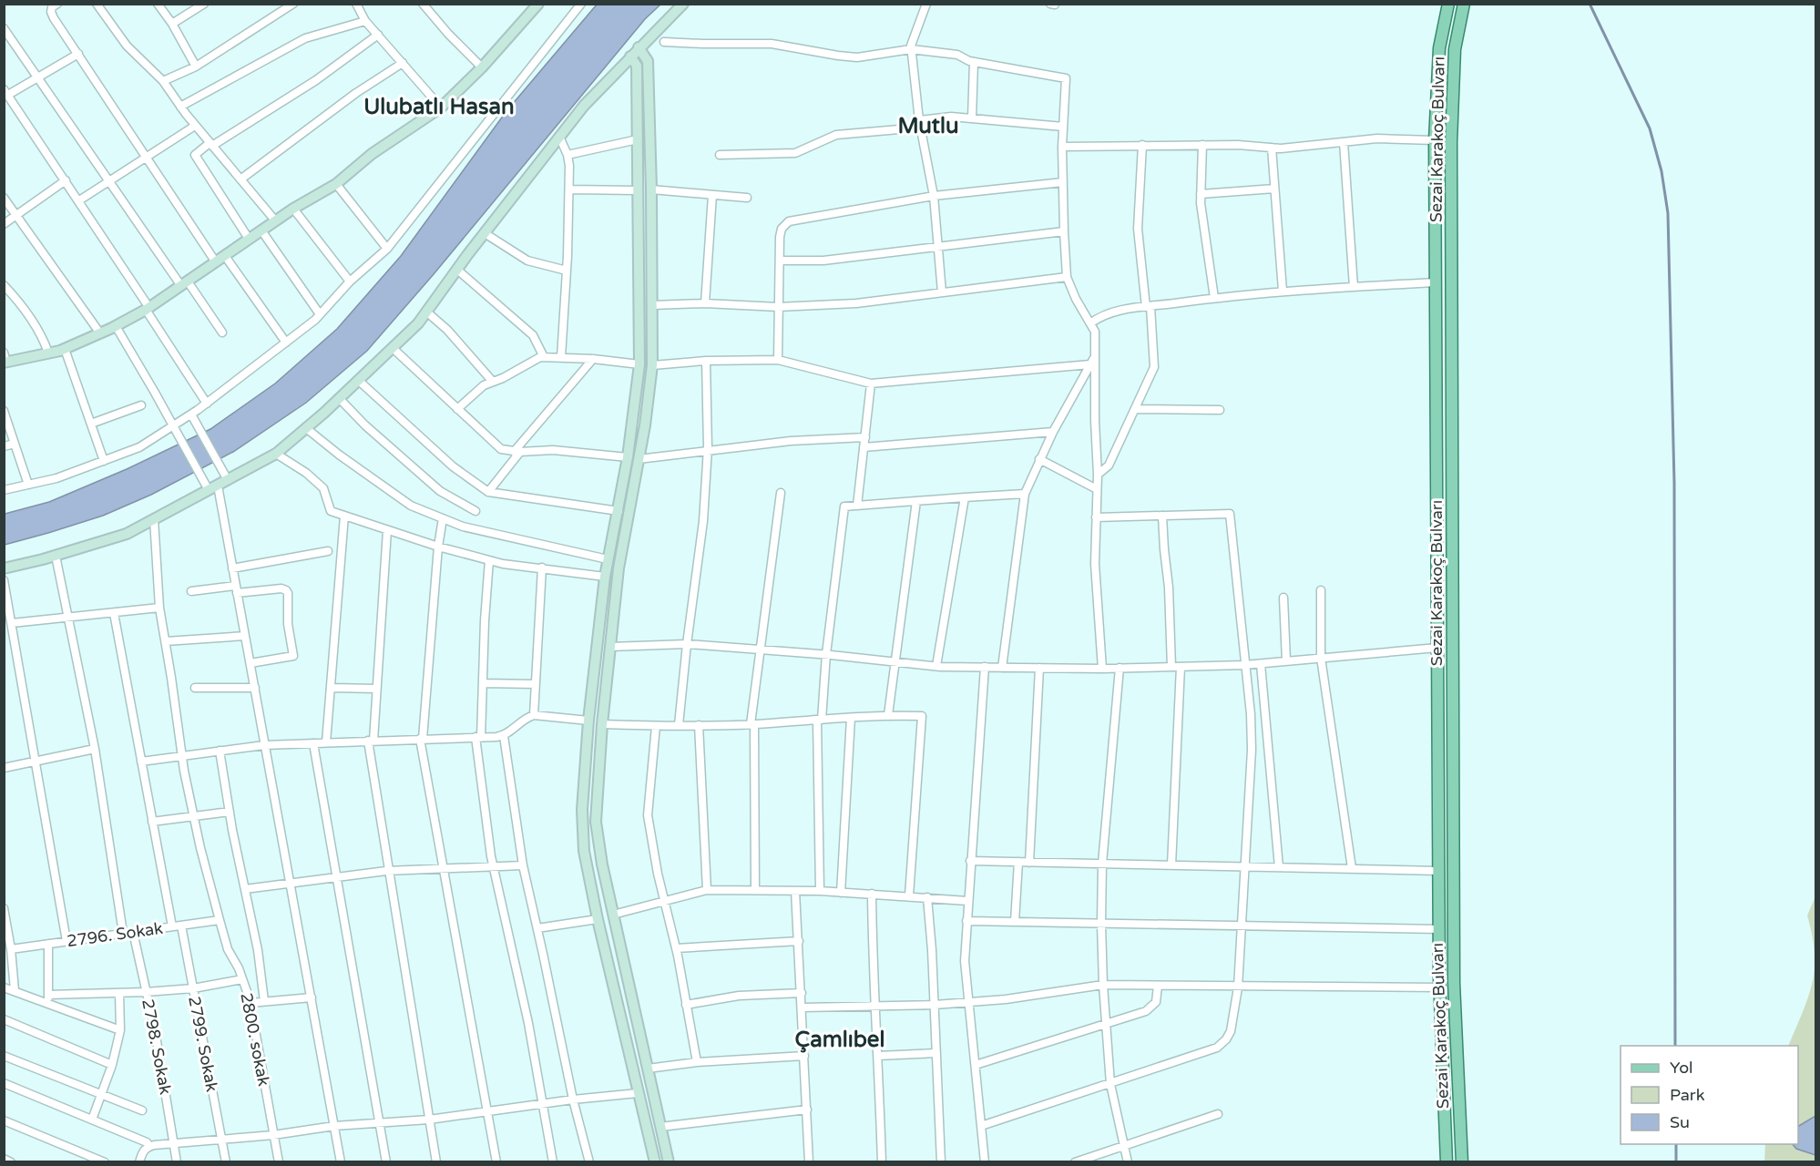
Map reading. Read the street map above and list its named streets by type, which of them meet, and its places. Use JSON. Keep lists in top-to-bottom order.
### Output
{
  "streets": {
    "main road": ["Sezai Karakoç Bulvarı"],
    "street": [
      "2796. Sokak",
      "2800. sokak",
      "2799. Sokak",
      "2798. Sokak"
    ]
  },
  "crossings": [
    ["2796. Sokak", "2800. sokak"],
    ["2796. Sokak", "2799. Sokak"],
    ["2796. Sokak", "2798. Sokak"]
  ],
  "districts": ["Ulubatlı Hasan", "Mutlu", "Çamlıbel"],
  "legend": ["Yol", "Park", "Su"]
}
